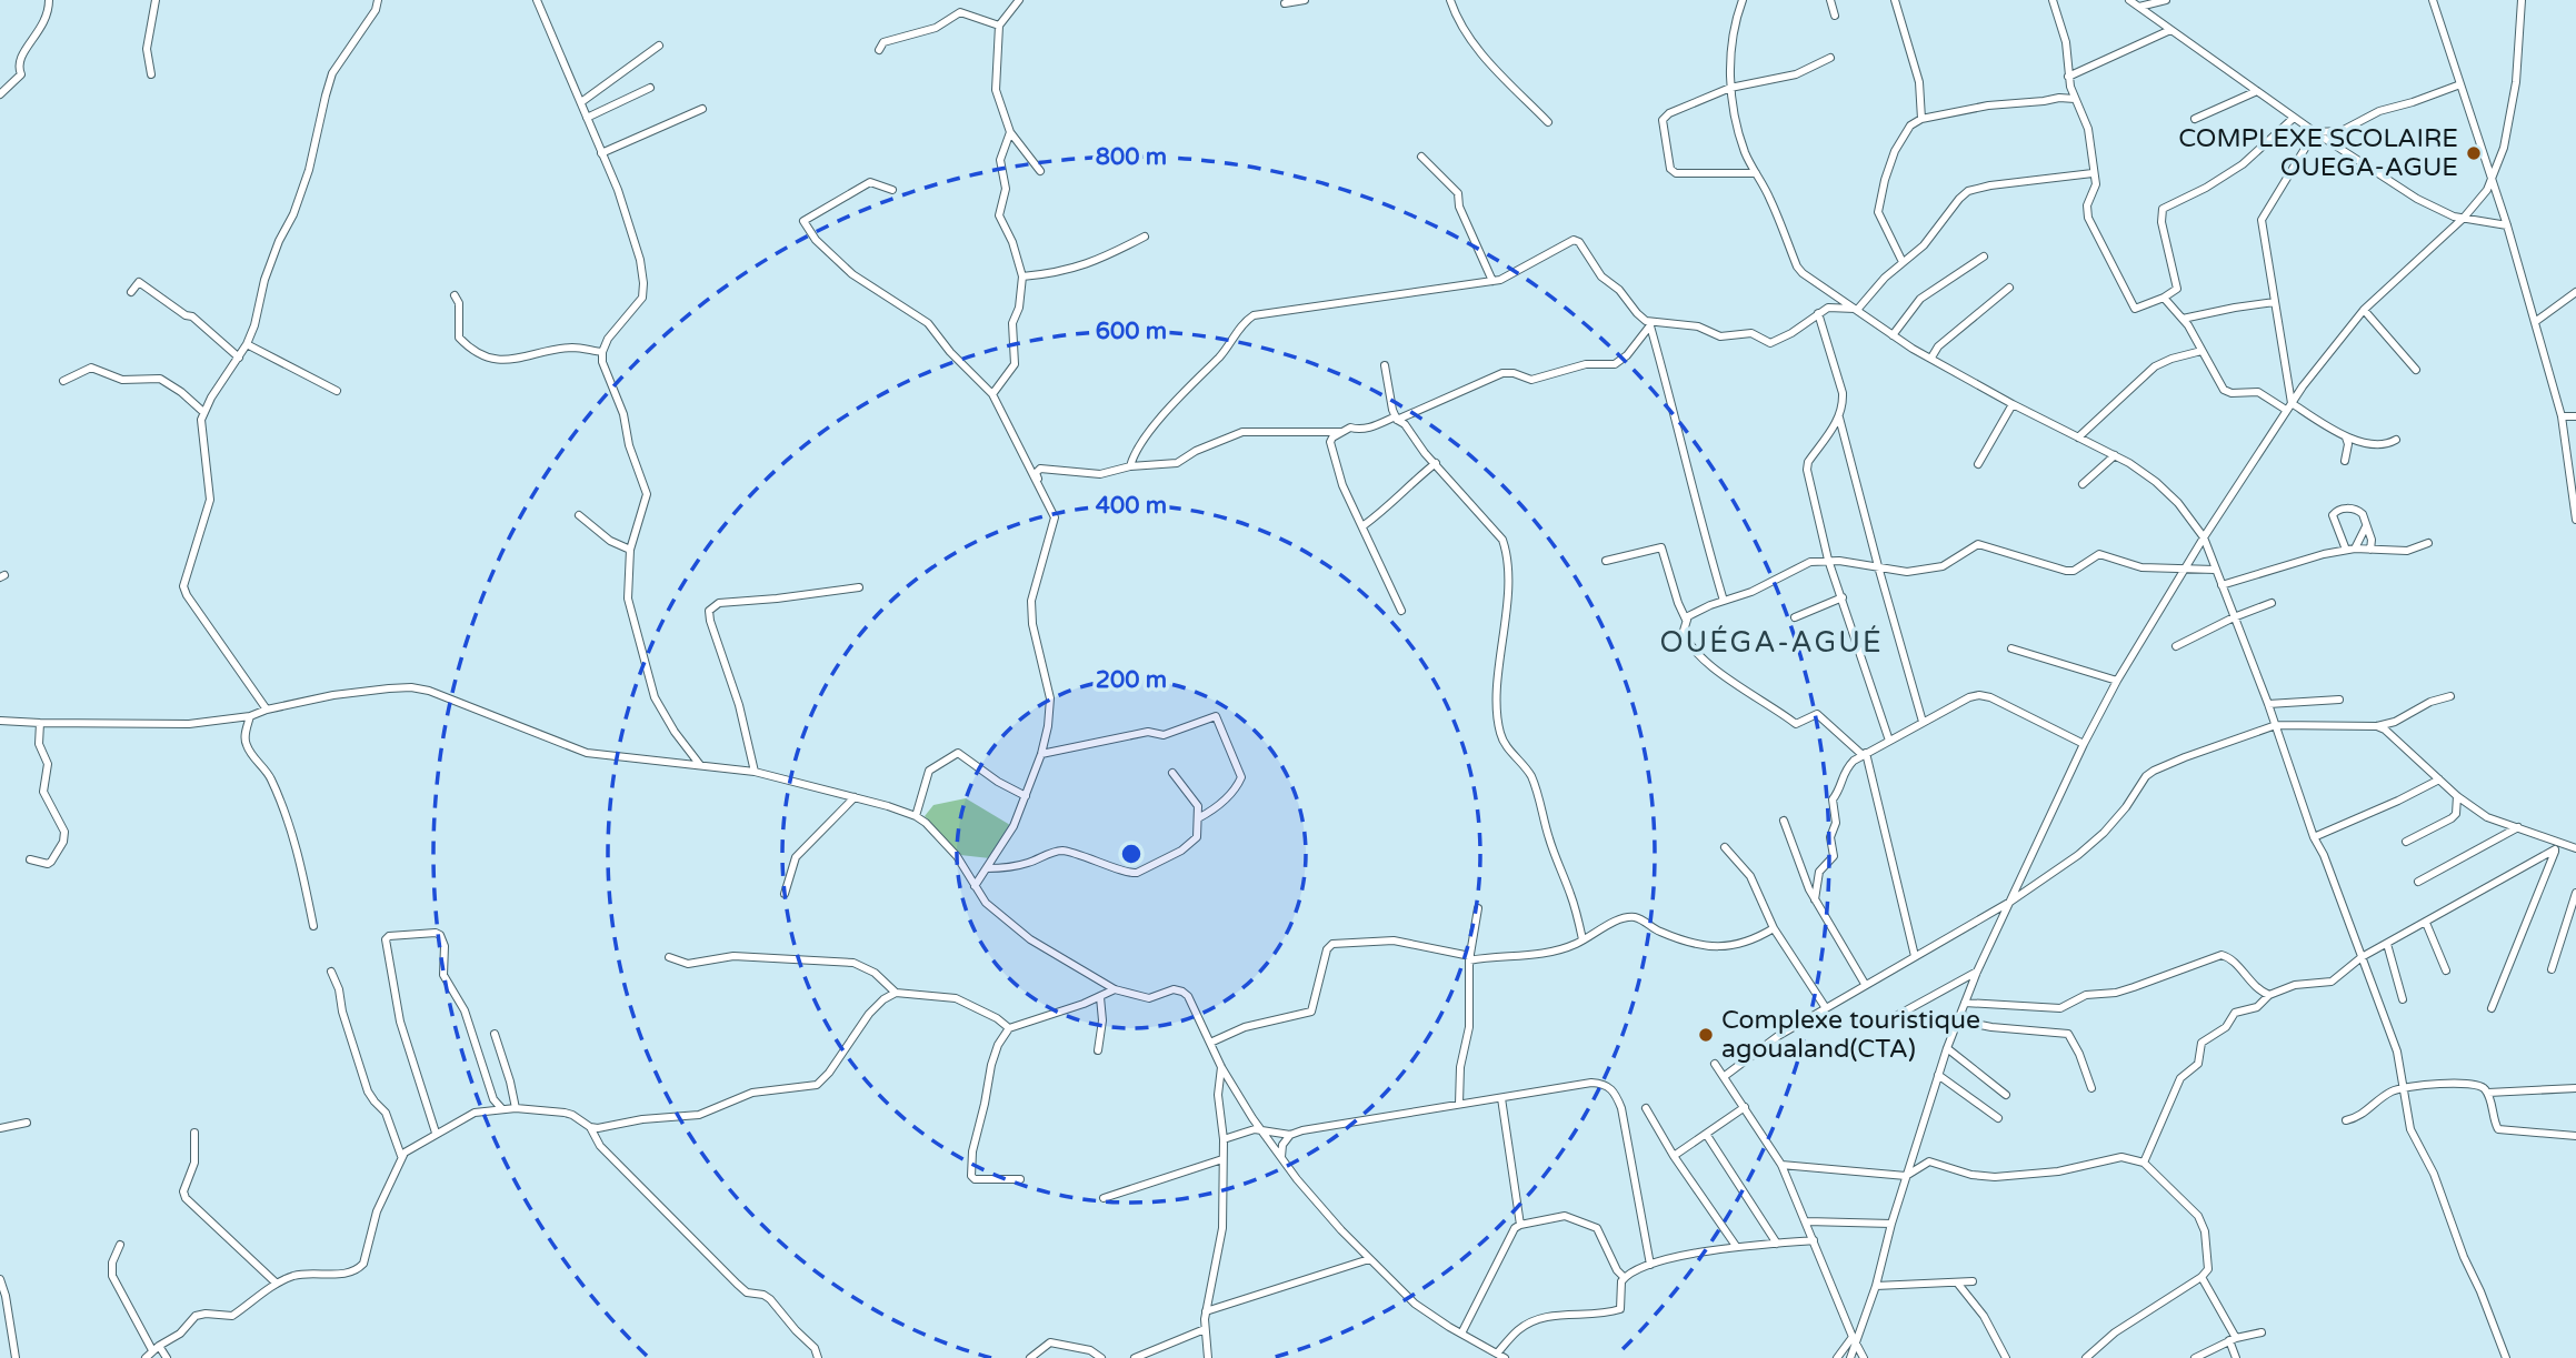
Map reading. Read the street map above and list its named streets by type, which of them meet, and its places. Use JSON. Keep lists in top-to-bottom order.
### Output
{
  "districts": ["OUÉGA-AGUÉ"],
  "places": ["COMPLEXE SCOLAIRE OUEGA-AGUE", "Complexe touristique agoualand(CTA)"],
  "rings": [
    "800 m",
    "600 m",
    "400 m",
    "200 m"
  ]
}
